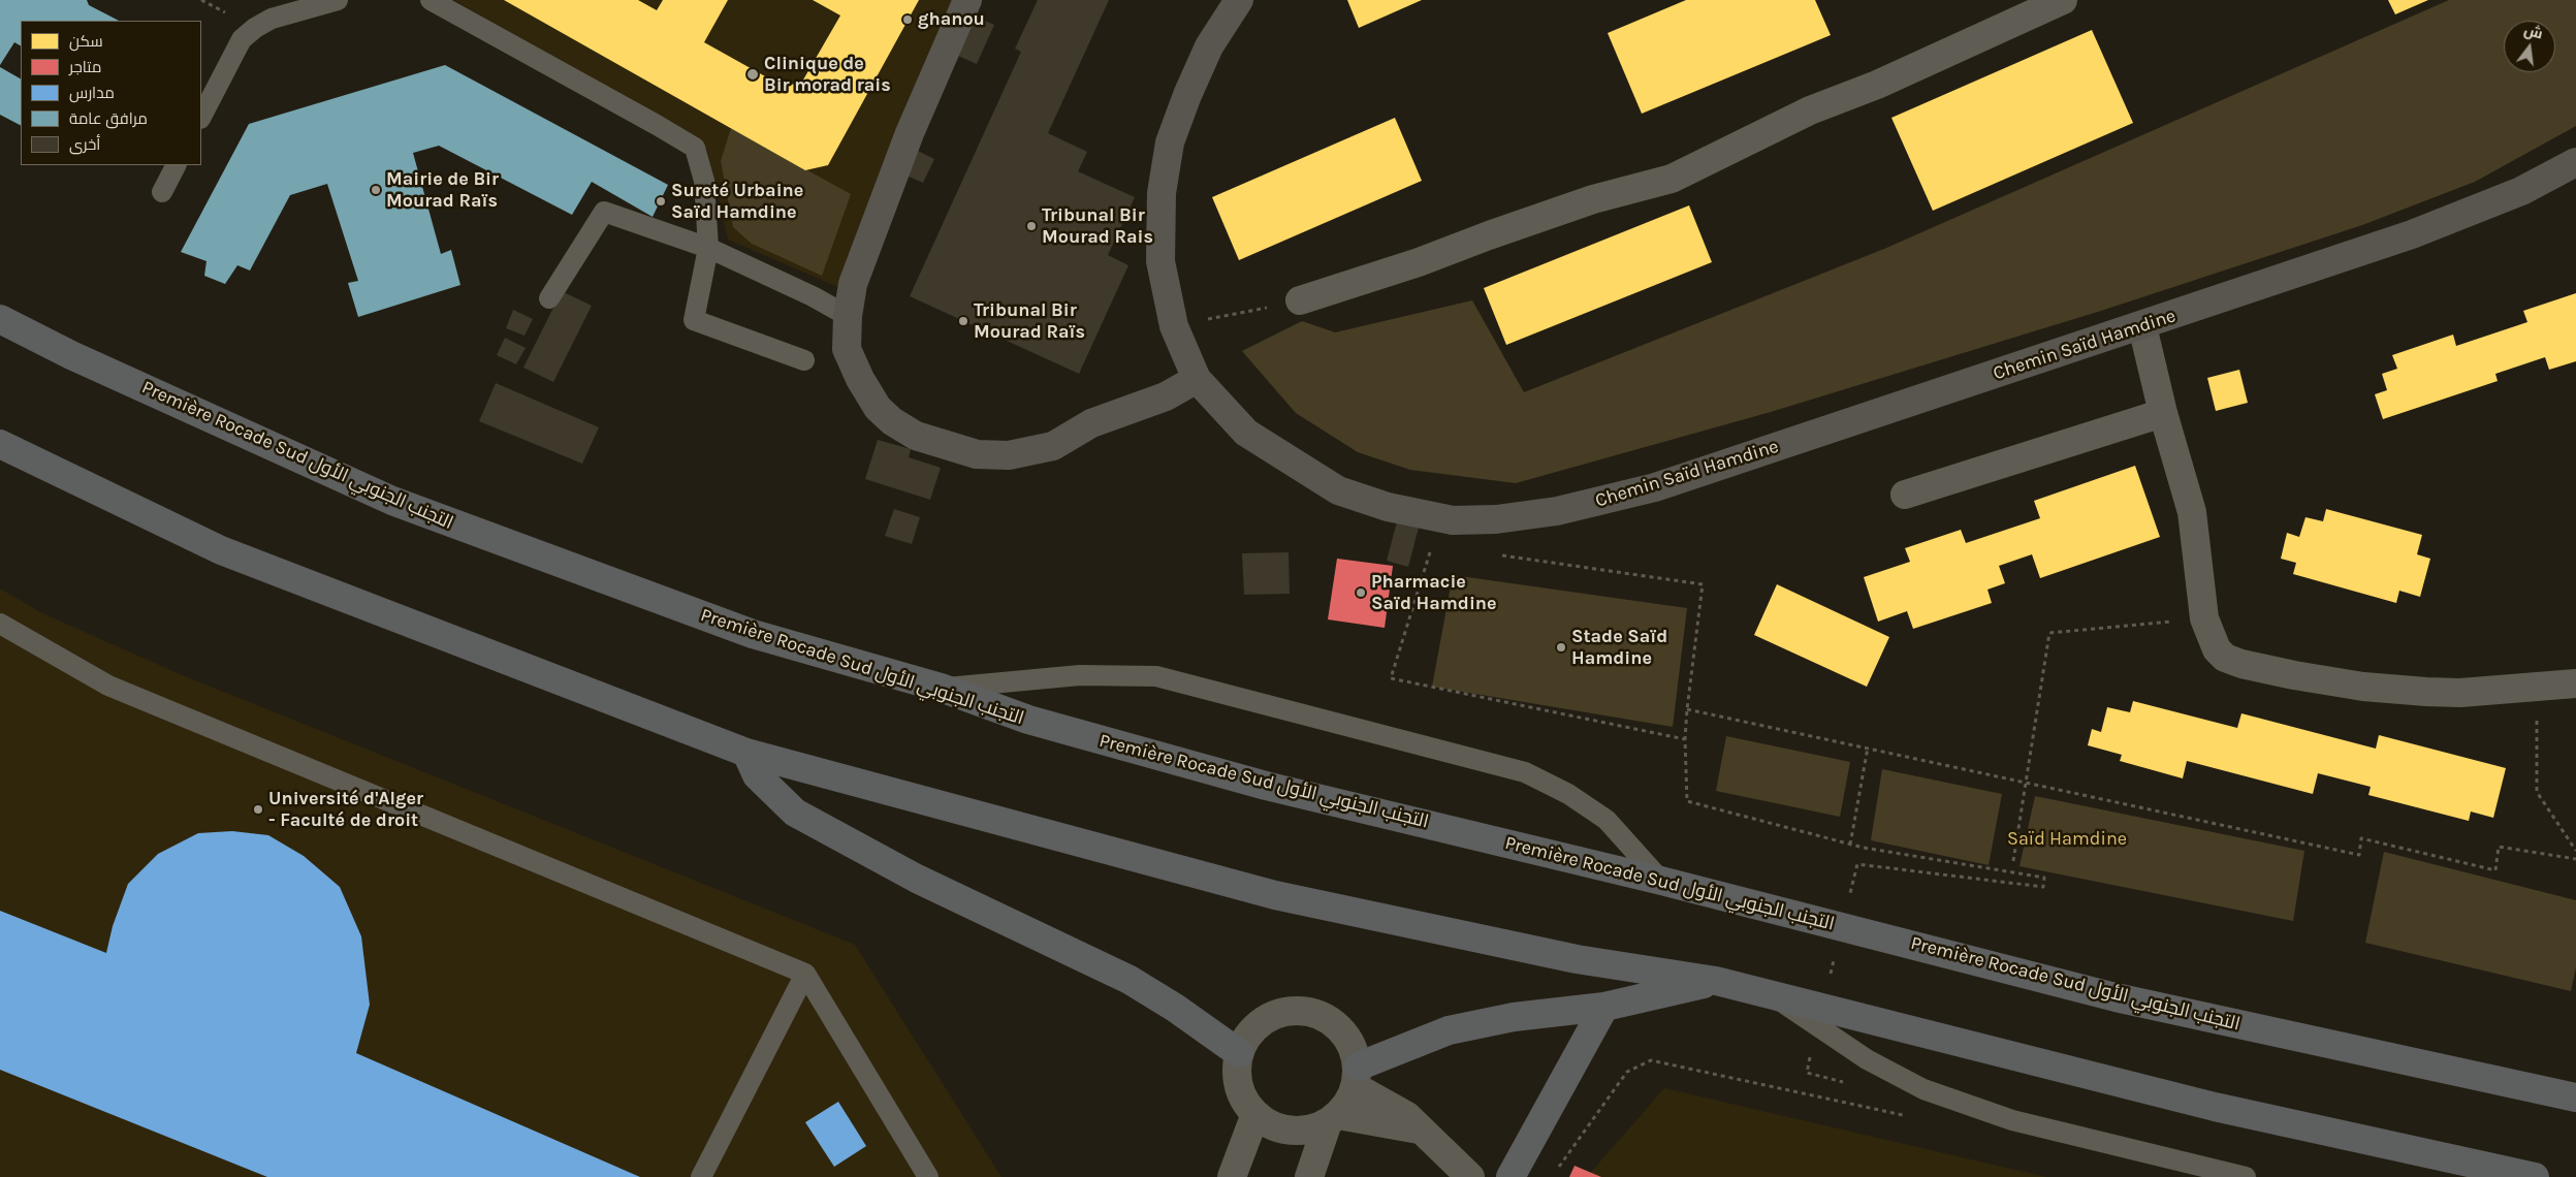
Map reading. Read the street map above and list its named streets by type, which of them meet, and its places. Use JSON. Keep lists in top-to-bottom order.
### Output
{
  "streets": {
    "highway": ["Première Rocade Sud التجنب الجنوبي الأول"],
    "main road": ["Chemin Saïd Hamdine"]
  },
  "parks": ["Saïd Hamdine"],
  "places": [
    "ghanou",
    "Clinique de Bir morad rais",
    "Mairie de Bir Mourad Raïs",
    "Sureté Urbaine Saïd Hamdine",
    "Tribunal Bir Mourad Rais",
    "Tribunal Bir Mourad Raïs",
    "Pharmacie Saïd Hamdine",
    "Stade Saïd Hamdine",
    "Université d'Alger - Faculté de droit"
  ],
  "legend": [
    "سكن",
    "متاجر",
    "مدارس",
    "مرافق عامة",
    "أخرى"
  ],
  "north": "top"
}
